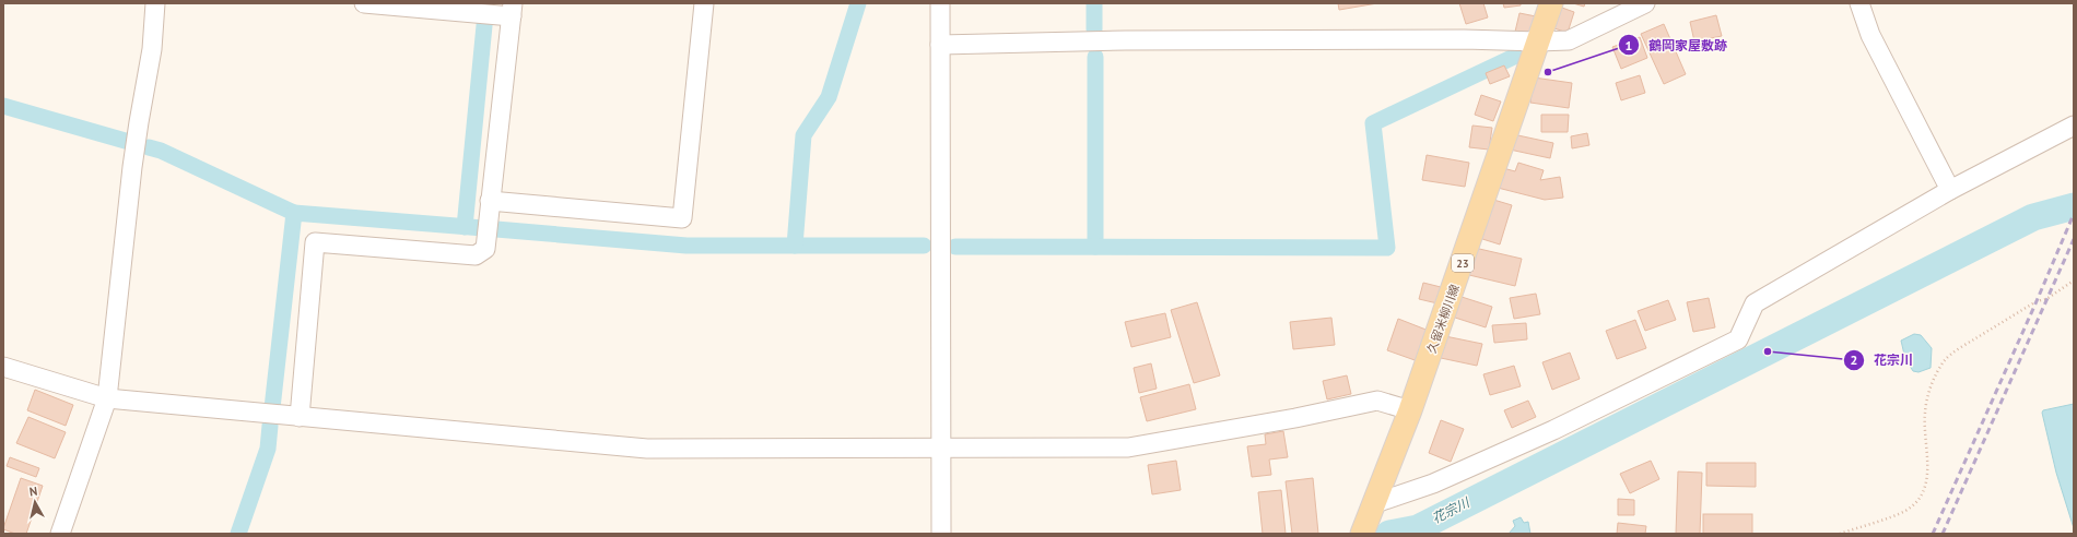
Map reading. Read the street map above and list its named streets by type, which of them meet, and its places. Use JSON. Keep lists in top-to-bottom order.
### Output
{
  "streets": {
    "main road": ["23", "久留米柳川線"]
  },
  "water": ["花宗川"],
  "places": ["鶴岡家屋敷跡", "花宗川"],
  "north": "top"
}
